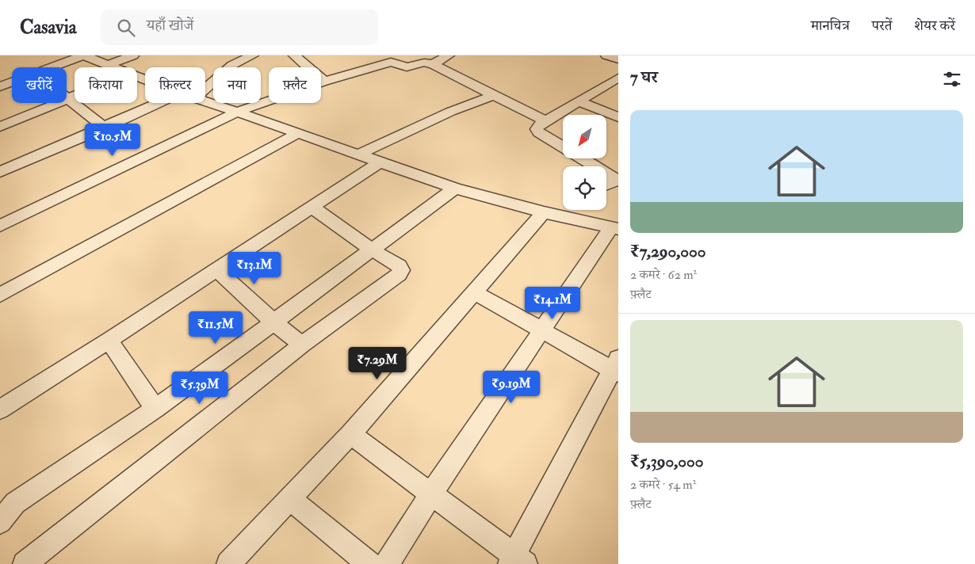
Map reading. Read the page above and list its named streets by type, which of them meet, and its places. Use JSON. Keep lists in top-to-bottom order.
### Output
{
  "north": "bottom left",
  "page": {
    "header": "Casavia",
    "search": "यहाँ खोजें",
    "nav": ["मानचित्र", "परतें", "शेयर करें"],
    "heading": "7 घर",
    "chip": [
      "खरीदें",
      "किराया",
      "फ़िल्टर",
      "नया",
      "फ़्लैट"
    ],
    "list": [
      {
        "name": "₹7,290,000",
        "note": "2 कमरे · 62 m² · फ़्लैट"
      },
      {
        "name": "₹5,390,000",
        "note": "2 कमरे · 54 m² · फ़्लैट"
      }
    ],
    "price": [
      "₹10.5M",
      "₹13.1M",
      "₹14.1M",
      "₹11.5M",
      "₹7.29M",
      "₹9.19M",
      "₹5.39M"
    ]
  }
}
